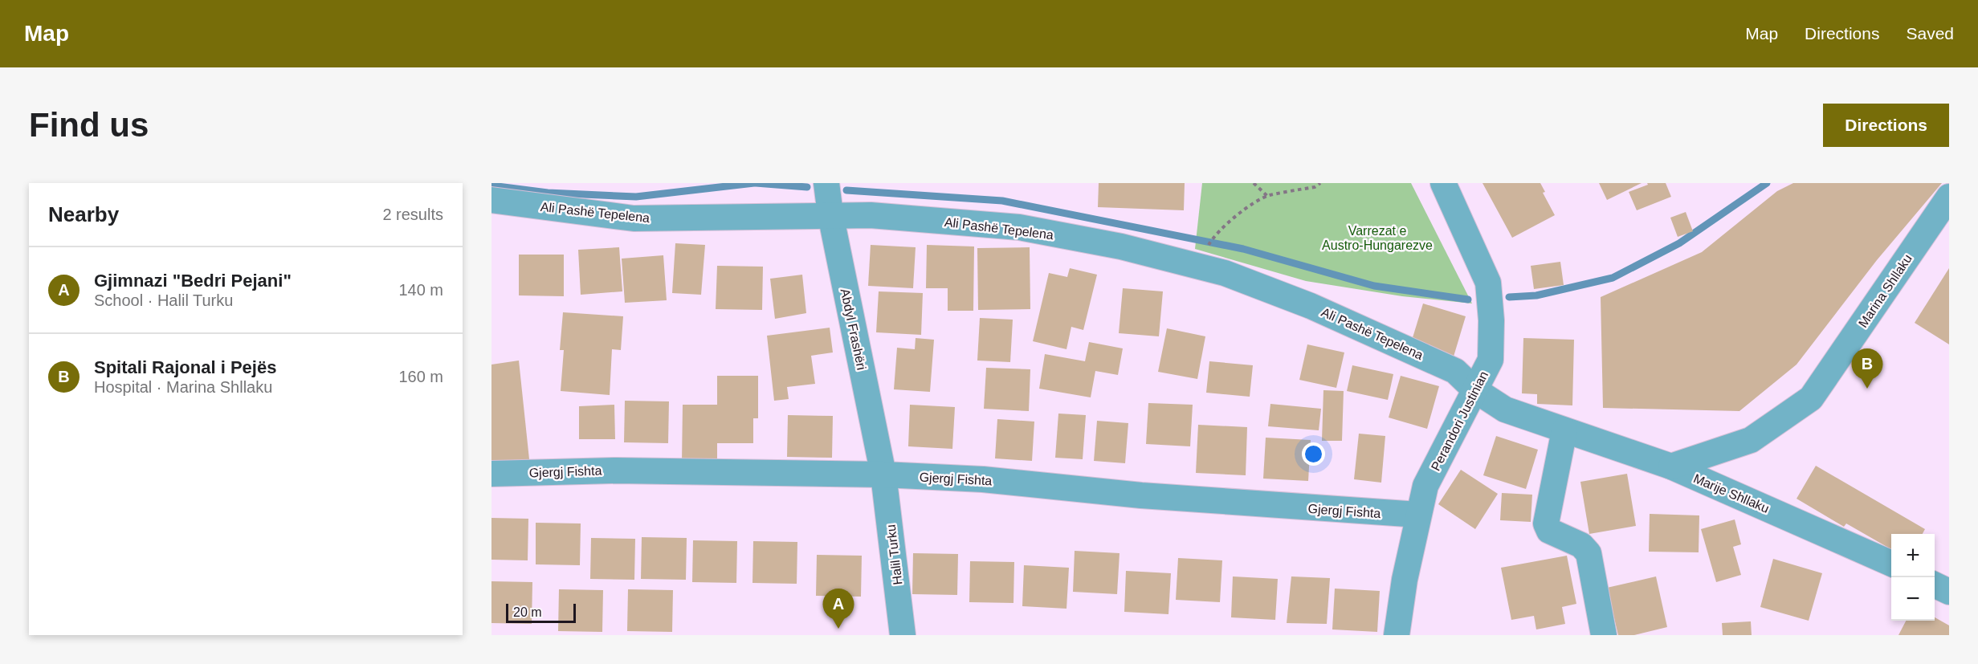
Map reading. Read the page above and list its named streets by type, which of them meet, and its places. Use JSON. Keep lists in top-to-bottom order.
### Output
{
  "streets": {
    "street": [
      "Ali Pashë Tepelena",
      "Marina Shllaku",
      "Abdyl Frashëri",
      "Perandori Justinian",
      "Gjergj Fishta",
      "Marije Shllaku",
      "Halil Turku"
    ]
  },
  "crossings": [
    ["Ali Pashë Tepelena", "Abdyl Frashëri"],
    ["Ali Pashë Tepelena", "Perandori Justinian"],
    ["Ali Pashë Tepelena", "Marije Shllaku"],
    ["Marina Shllaku", "Marije Shllaku"],
    ["Abdyl Frashëri", "Gjergj Fishta"],
    ["Abdyl Frashëri", "Halil Turku"],
    ["Perandori Justinian", "Gjergj Fishta"],
    ["Perandori Justinian", "Marije Shllaku"],
    ["Gjergj Fishta", "Halil Turku"]
  ],
  "parks": ["Varrezat e Austro-Hungarezve"],
  "scale_bar": "20 m",
  "page": {
    "header": "Map",
    "nav": ["Map", "Directions", "Saved"],
    "buttons": "Directions",
    "title": "Find us",
    "heading": ["Nearby", "2 results"],
    "list": [
      {
        "mark": "A",
        "name": "Gjimnazi \"Bedri Pejani\"",
        "note": "School · Halil Turku",
        "value": "140 m"
      },
      {
        "mark": "B",
        "name": "Spitali Rajonal i Pejës",
        "note": "Hospital · Marina Shllaku",
        "value": "160 m"
      }
    ],
    "pins": ["B", "A"],
    "map_buttons": ["+", "−"],
    "scale": "20 m"
  }
}
